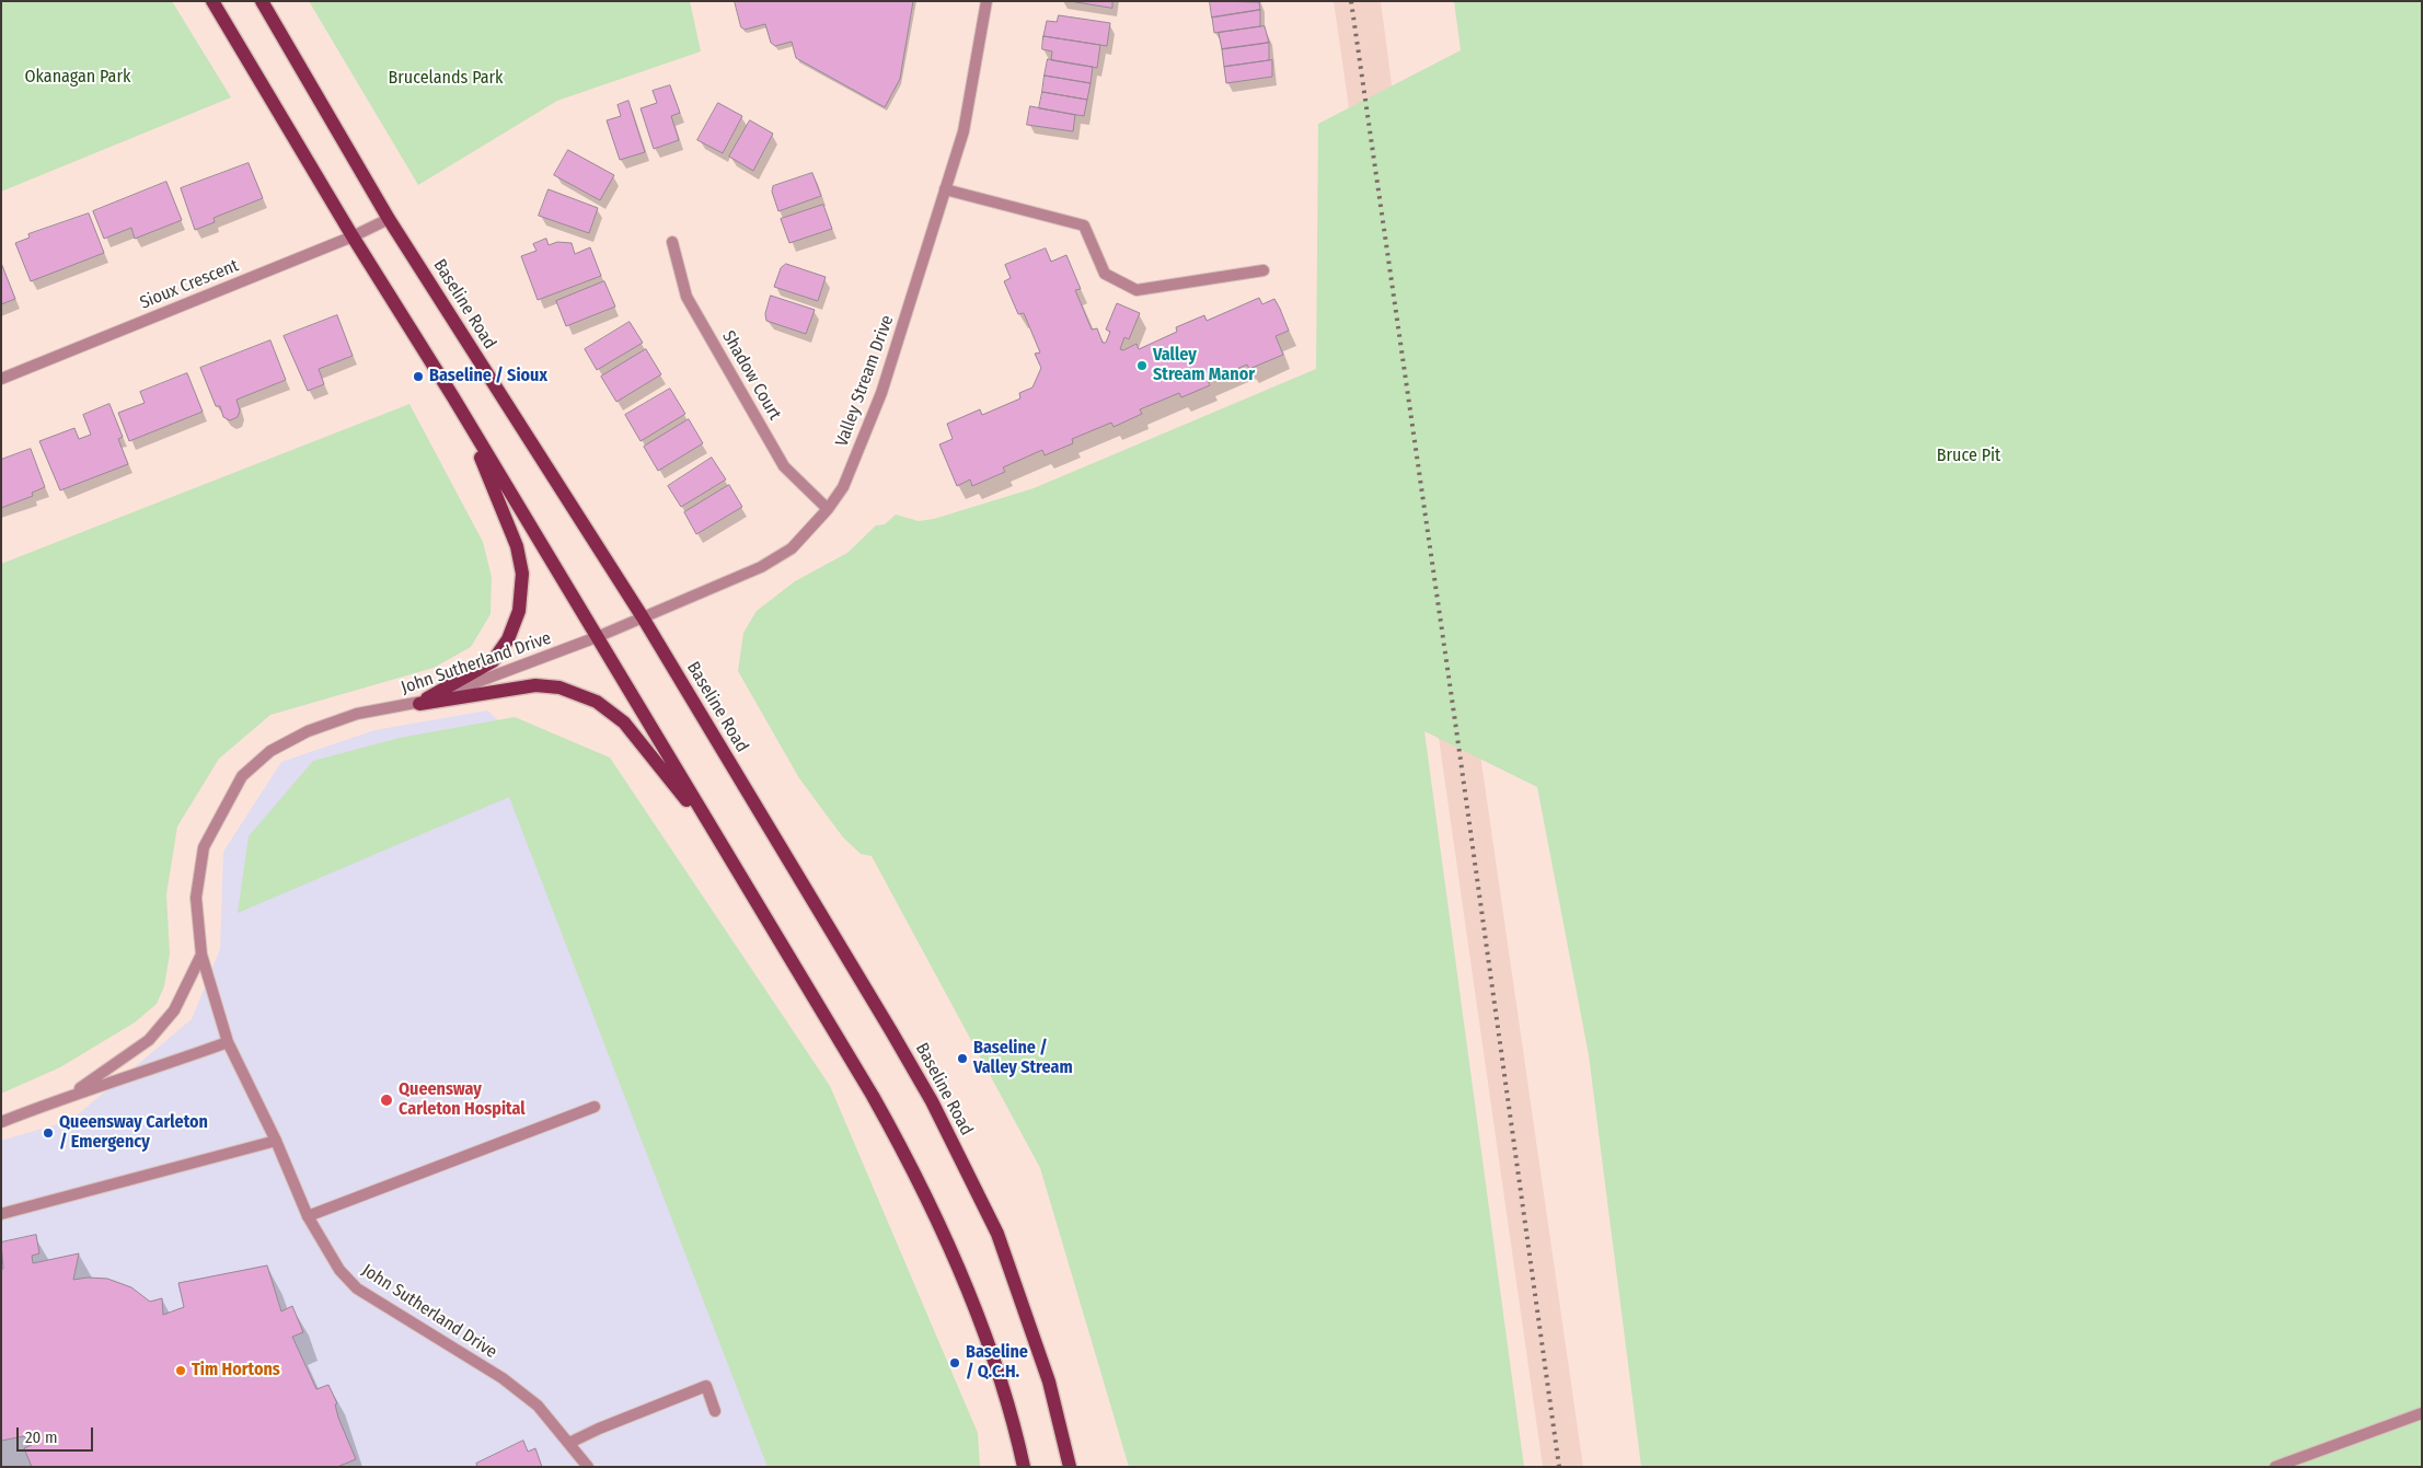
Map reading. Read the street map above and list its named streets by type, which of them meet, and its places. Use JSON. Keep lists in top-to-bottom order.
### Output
{
  "streets": {
    "main road": ["Baseline Road"],
    "street": [
      "Sioux Crescent",
      "Shadow Court",
      "Valley Stream Drive",
      "John Sutherland Drive"
    ]
  },
  "crossings": [
    ["Sioux Crescent", "Baseline Road"],
    ["Baseline Road", "Valley Stream Drive"],
    ["Shadow Court", "Valley Stream Drive"],
    ["Valley Stream Drive", "John Sutherland Drive"]
  ],
  "parks": ["Okanagan Park", "Brucelands Park", "Bruce Pit"],
  "places": [
    "Valley Stream Manor",
    "Baseline / Sioux",
    "Baseline / Valley Stream",
    "Queensway Carleton Hospital",
    "Queensway Carleton / Emergency",
    "Baseline / Q.C.H.",
    "Tim Hortons"
  ],
  "scale_bar": "20 m"
}
